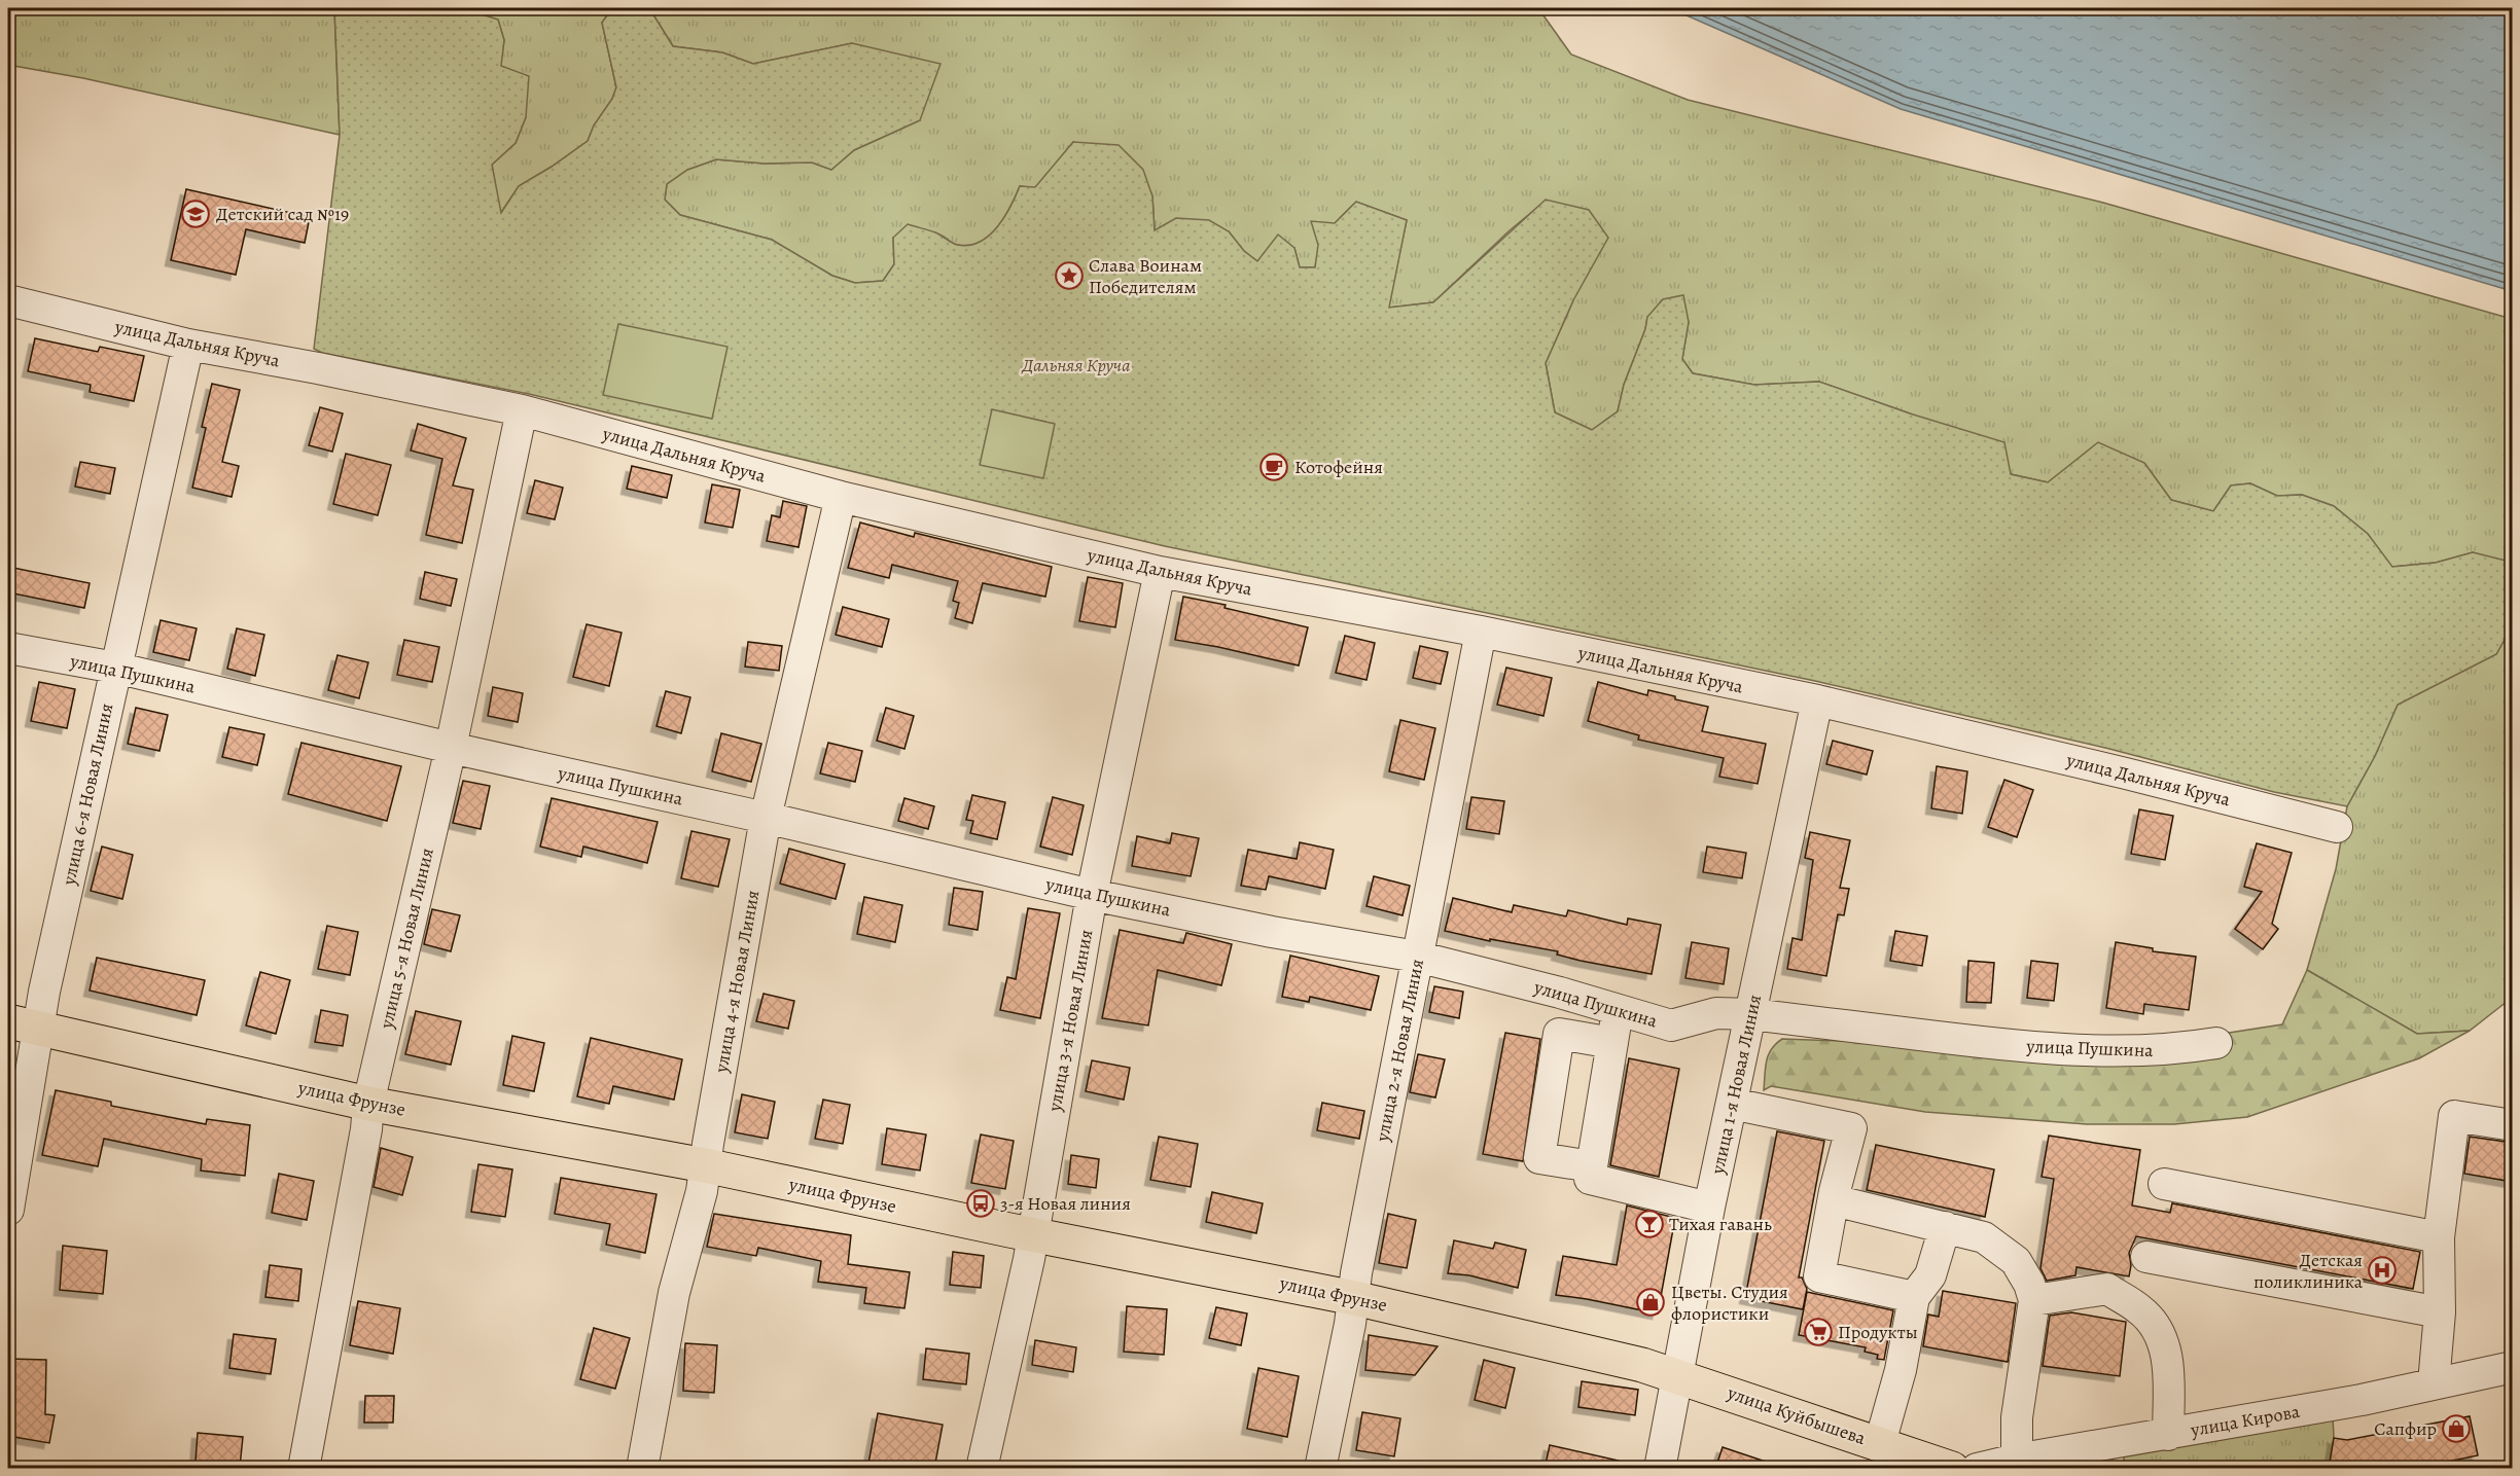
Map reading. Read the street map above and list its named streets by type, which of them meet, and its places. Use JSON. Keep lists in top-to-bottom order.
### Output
{
  "streets": {
    "main road": ["улица Фрунзе", "улица Куйбышева"],
    "street": [
      "улица Дальняя Круча",
      "улица Пушкина",
      "улица 6-я Новая Линия",
      "улица 5-я Новая Линия",
      "улица 4-я Новая Линия",
      "улица 3-я Новая Линия",
      "улица 2-я Новая Линия",
      "улица 1-я Новая Линия",
      "улица Кирова"
    ]
  },
  "crossings": [
    ["улица Дальняя Круча", "улица 6-я Новая Линия"],
    ["улица Дальняя Круча", "улица 5-я Новая Линия"],
    ["улица Дальняя Круча", "улица 4-я Новая Линия"],
    ["улица Дальняя Круча", "улица 3-я Новая Линия"],
    ["улица Дальняя Круча", "улица 2-я Новая Линия"],
    ["улица Дальняя Круча", "улица 1-я Новая Линия"],
    ["улица Пушкина", "улица 6-я Новая Линия"],
    ["улица Пушкина", "улица 5-я Новая Линия"],
    ["улица Пушкина", "улица 4-я Новая Линия"],
    ["улица Пушкина", "улица 3-я Новая Линия"],
    ["улица Пушкина", "улица 2-я Новая Линия"],
    ["улица Пушкина", "улица 1-я Новая Линия"],
    ["улица 6-я Новая Линия", "улица Фрунзе"],
    ["улица 5-я Новая Линия", "улица Фрунзе"],
    ["улица 4-я Новая Линия", "улица Фрунзе"],
    ["улица 3-я Новая Линия", "улица Фрунзе"],
    ["улица 2-я Новая Линия", "улица Фрунзе"],
    ["улица 1-я Новая Линия", "улица Фрунзе"],
    ["улица 1-я Новая Линия", "улица Куйбышева"],
    ["улица Фрунзе", "улица Куйбышева"]
  ],
  "parks": ["Дальняя Круча"],
  "places": {
    "school or university": ["Детский сад №19"],
    "place": ["Слава Воинам Победителям"],
    "cafe": ["Котофейня"],
    "bus stop": ["3-я Новая линия"],
    "bar": ["Тихая гавань"],
    "hospital": ["Детская поликлиника"],
    "shop": ["Цветы. Студия флористики", "Сапфир"],
    "supermarket": ["Продукты"]
  }
}
